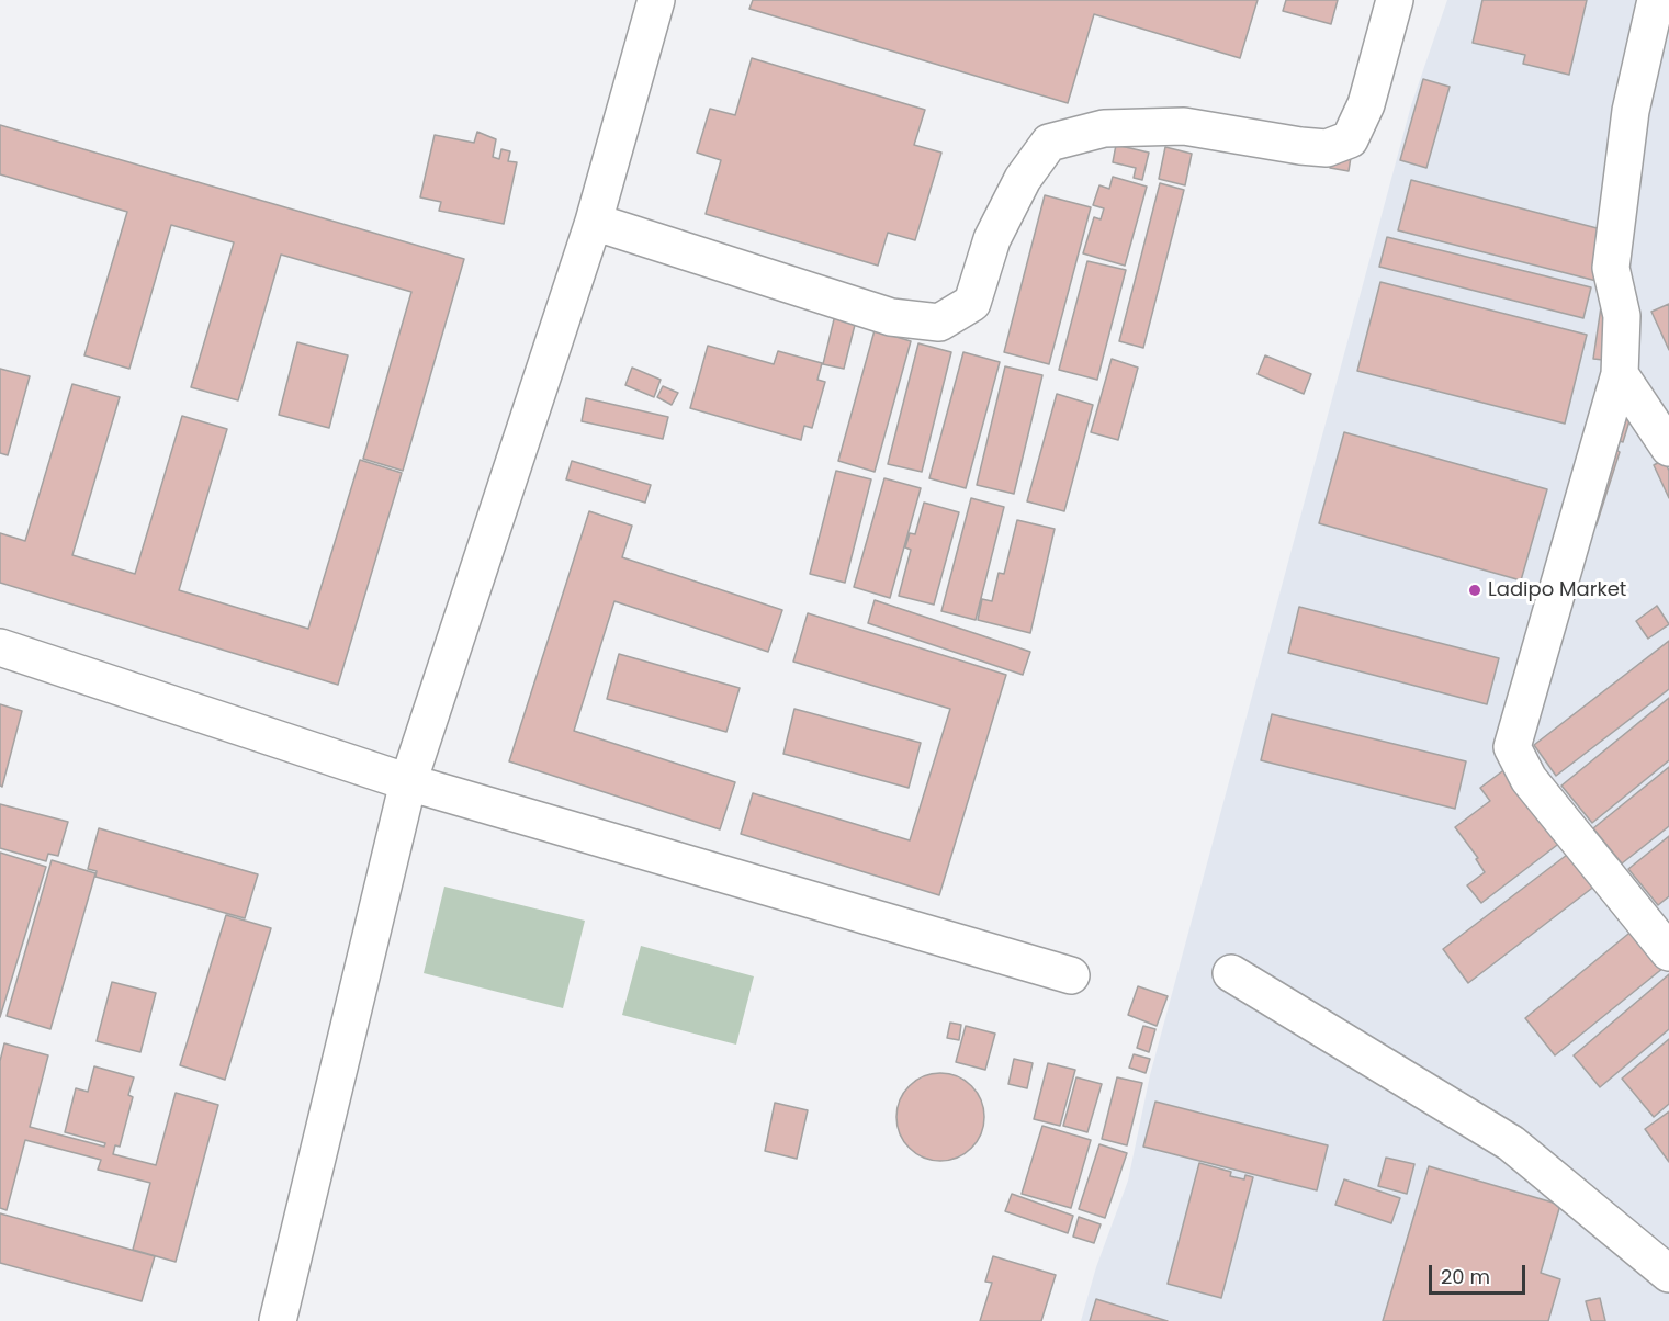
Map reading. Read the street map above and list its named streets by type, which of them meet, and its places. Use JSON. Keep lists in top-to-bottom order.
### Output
{
  "places": ["Ladipo Market"],
  "scale_bar": "20 m"
}
